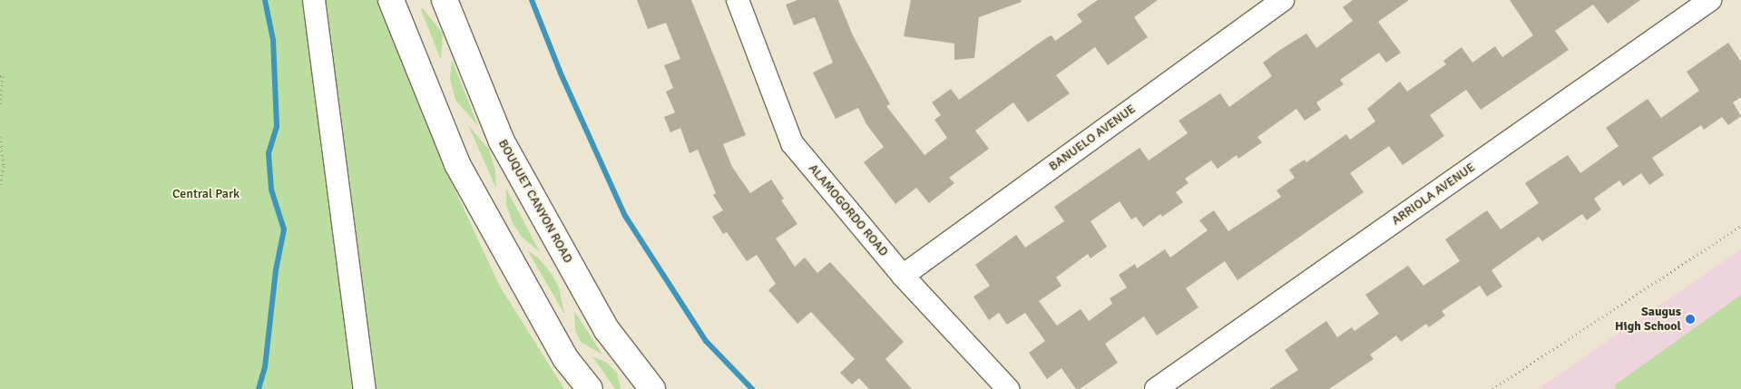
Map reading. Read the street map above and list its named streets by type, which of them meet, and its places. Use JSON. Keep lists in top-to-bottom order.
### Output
{
  "streets": {
    "main road": ["BOUQUET CANYON ROAD"],
    "street": ["BANUELO AVENUE", "ARRIOLA AVENUE", "ALAMOGORDO ROAD"]
  },
  "crossings": [
    ["BANUELO AVENUE", "ALAMOGORDO ROAD"]
  ],
  "parks": ["Central Park"],
  "places": ["Saugus High School"]
}
